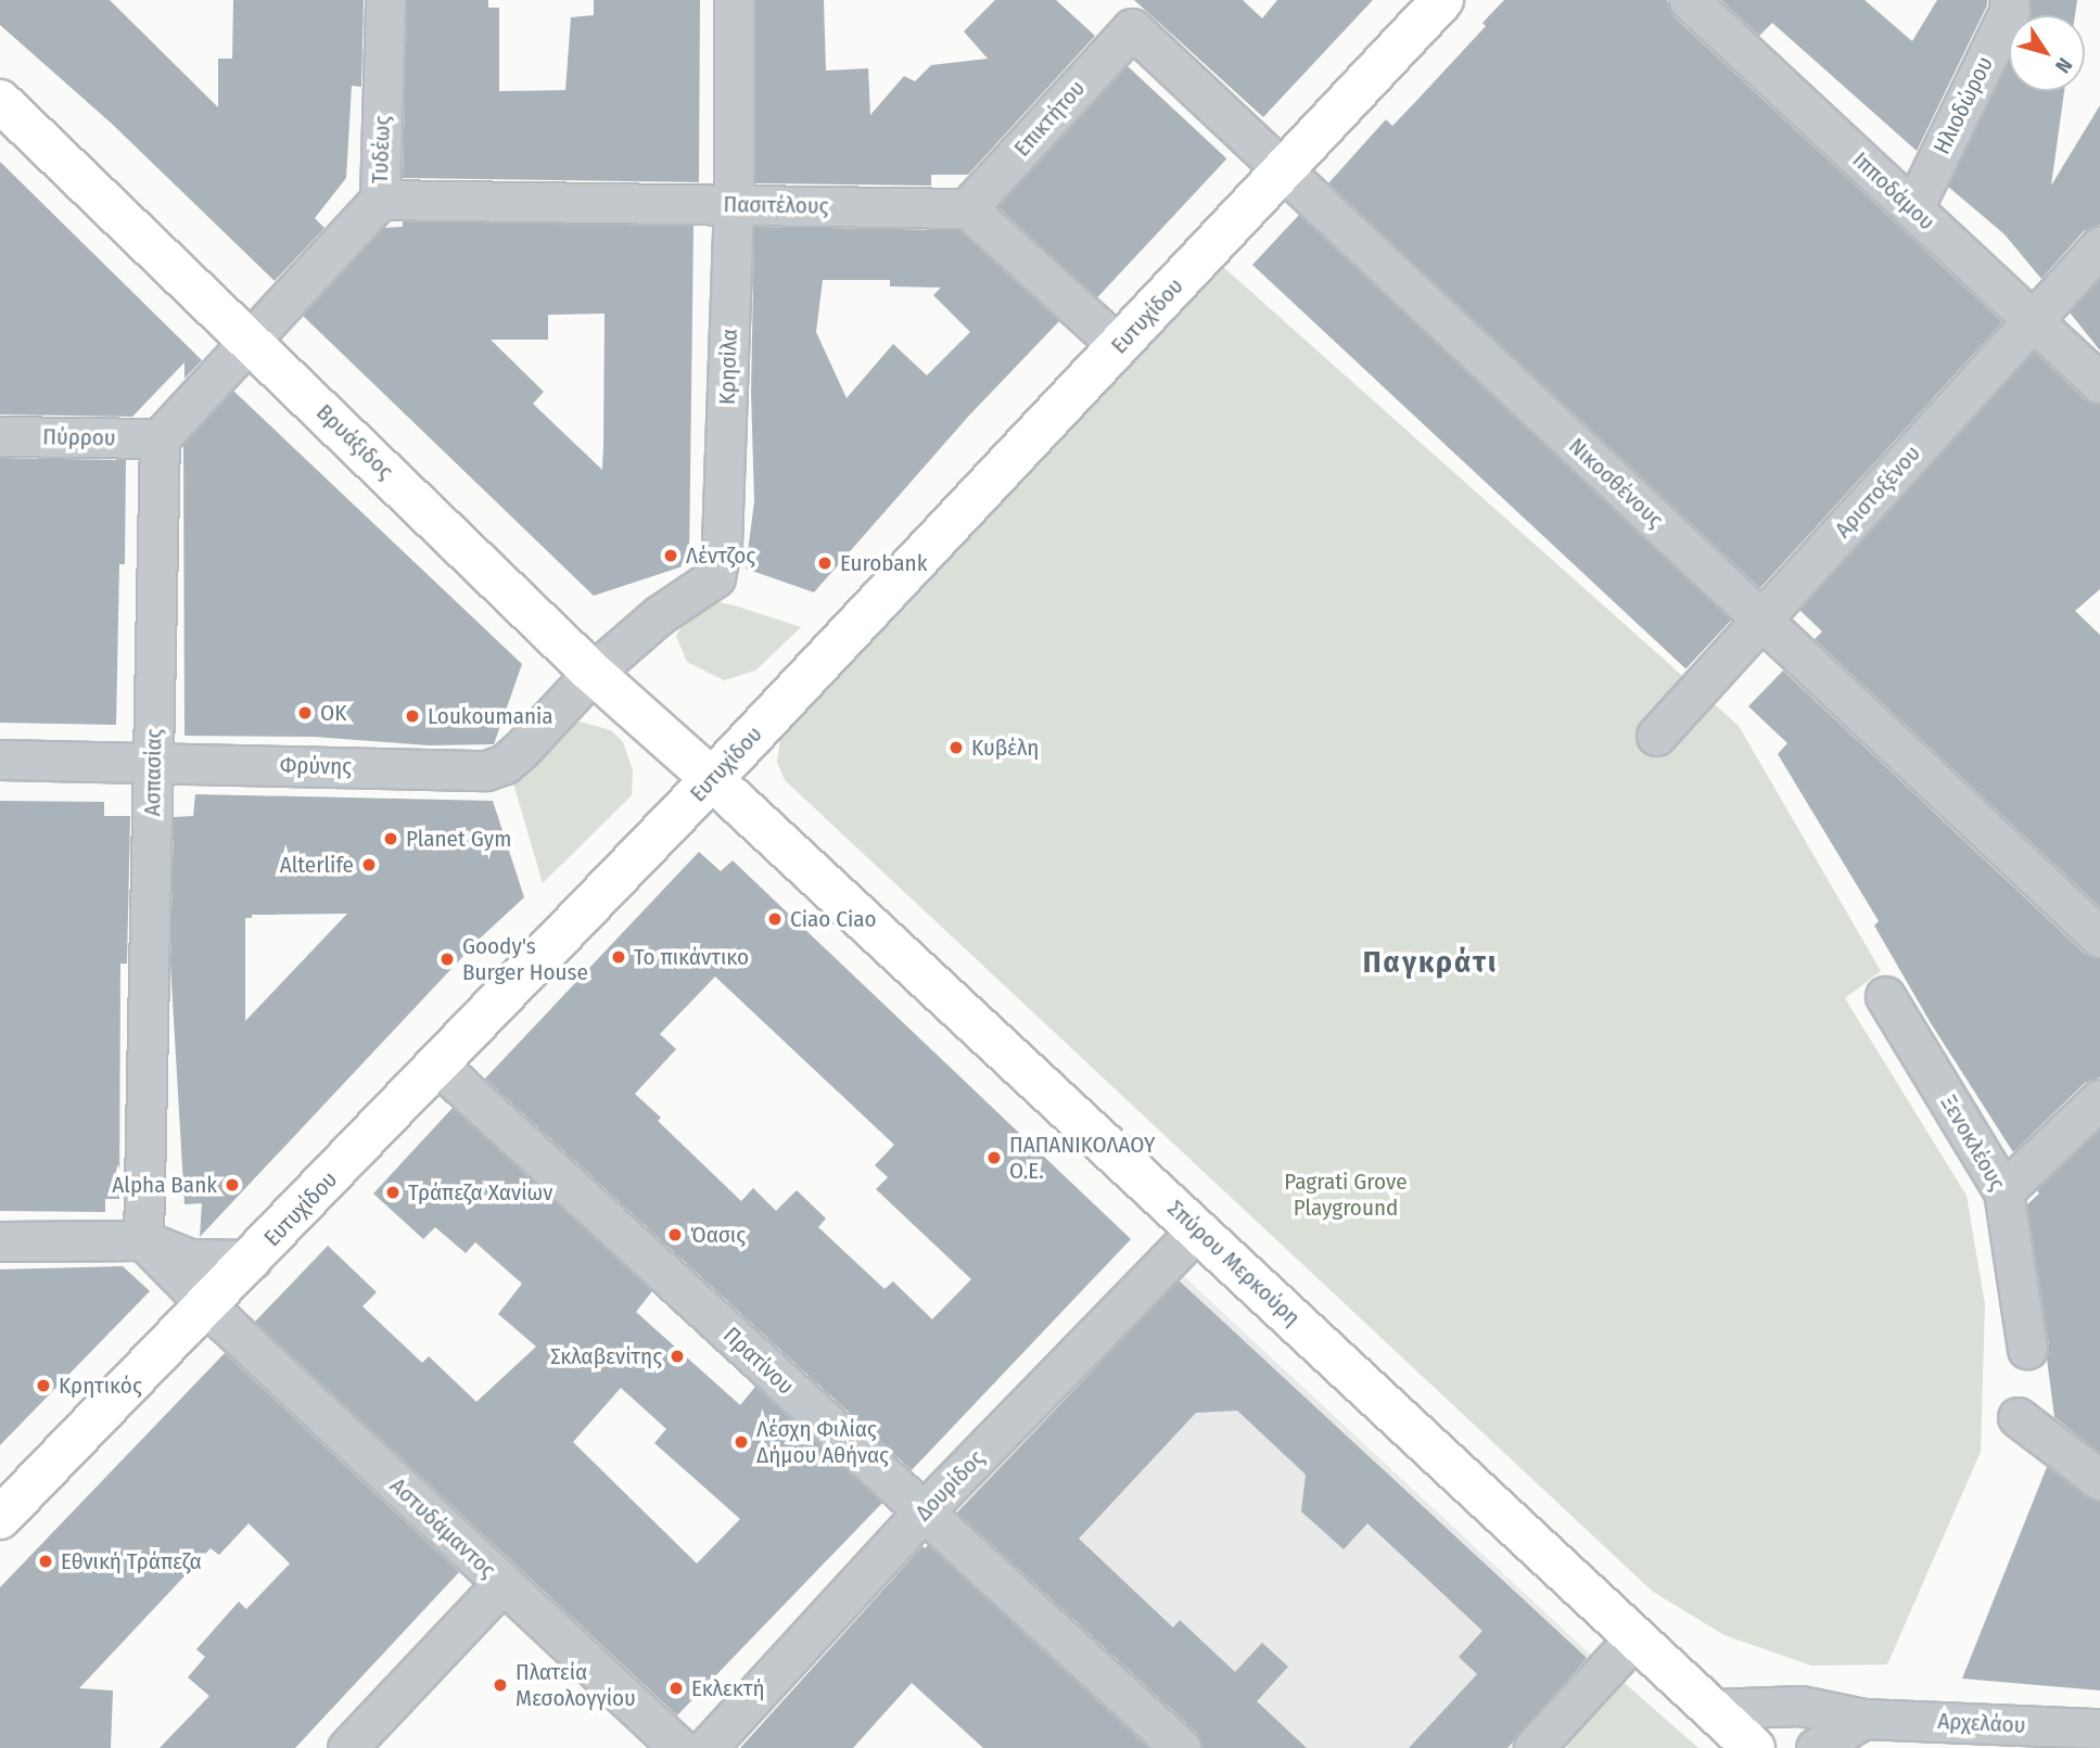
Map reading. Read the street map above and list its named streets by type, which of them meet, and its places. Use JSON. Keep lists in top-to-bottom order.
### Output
{
  "streets": {
    "main road": ["Ευτυχίδου", "Βρυάξιδος", "Σπύρου Μερκούρη"],
    "street": [
      "Ηλιοδώρου",
      "Επικτήτου",
      "Τυδέως",
      "Ιπποδάμου",
      "Πασιτέλους",
      "Κρησίλα",
      "Πύρρου",
      "Νικοσθένους",
      "Αριστοξένου",
      "Φρύνης",
      "Ασπασίας",
      "Ξενοκλέους",
      "Πρατίνου",
      "Δουρίδος",
      "Αστυδάμαντος",
      "Αρχελάου"
    ]
  },
  "crossings": [
    ["Ηλιοδώρου", "Ιπποδάμου"],
    ["Επικτήτου", "Πασιτέλους"],
    ["Επικτήτου", "Νικοσθένους"],
    ["Τυδέως", "Πασιτέλους"],
    ["Τυδέως", "Βρυάξιδος"],
    ["Ιπποδάμου", "Αριστοξένου"],
    ["Πασιτέλους", "Κρησίλα"],
    ["Ευτυχίδου", "Βρυάξιδος"],
    ["Ευτυχίδου", "Νικοσθένους"],
    ["Ευτυχίδου", "Σπύρου Μερκούρη"],
    ["Ευτυχίδου", "Πρατίνου"],
    ["Ευτυχίδου", "Αστυδάμαντος"],
    ["Κρησίλα", "Βρυάξιδος"],
    ["Κρησίλα", "Φρύνης"],
    ["Πύρρου", "Ασπασίας"],
    ["Βρυάξιδος", "Φρύνης"],
    ["Βρυάξιδος", "Σπύρου Μερκούρη"],
    ["Νικοσθένους", "Αριστοξένου"],
    ["Φρύνης", "Ασπασίας"],
    ["Ασπασίας", "Αστυδάμαντος"],
    ["Σπύρου Μερκούρη", "Δουρίδος"],
    ["Σπύρου Μερκούρη", "Αρχελάου"],
    ["Πρατίνου", "Δουρίδος"]
  ],
  "districts": ["Παγκράτι"],
  "parks": ["Pagrati Grove Playground"],
  "places": [
    "Λέντζος",
    "Eurobank",
    "OK",
    "Loukoumania",
    "Κυβέλη",
    "Planet Gym",
    "Alterlife",
    "Ciao Ciao",
    "Το πικάντικο",
    "Goody's Burger House",
    "ΠΑΠΑΝΙΚΟΛΑΟΥ Ο.Ε.",
    "Alpha Bank",
    "Τράπεζα Χανίων",
    "Όασις",
    "Σκλαβενίτης",
    "Κρητικός",
    "Λέσχη Φιλίας Δήμου Αθήνας",
    "Εθνική Τράπεζα",
    "Πλατεία Μεσολογγίου",
    "Εκλεκτή"
  ],
  "north": "bottom right"
}
